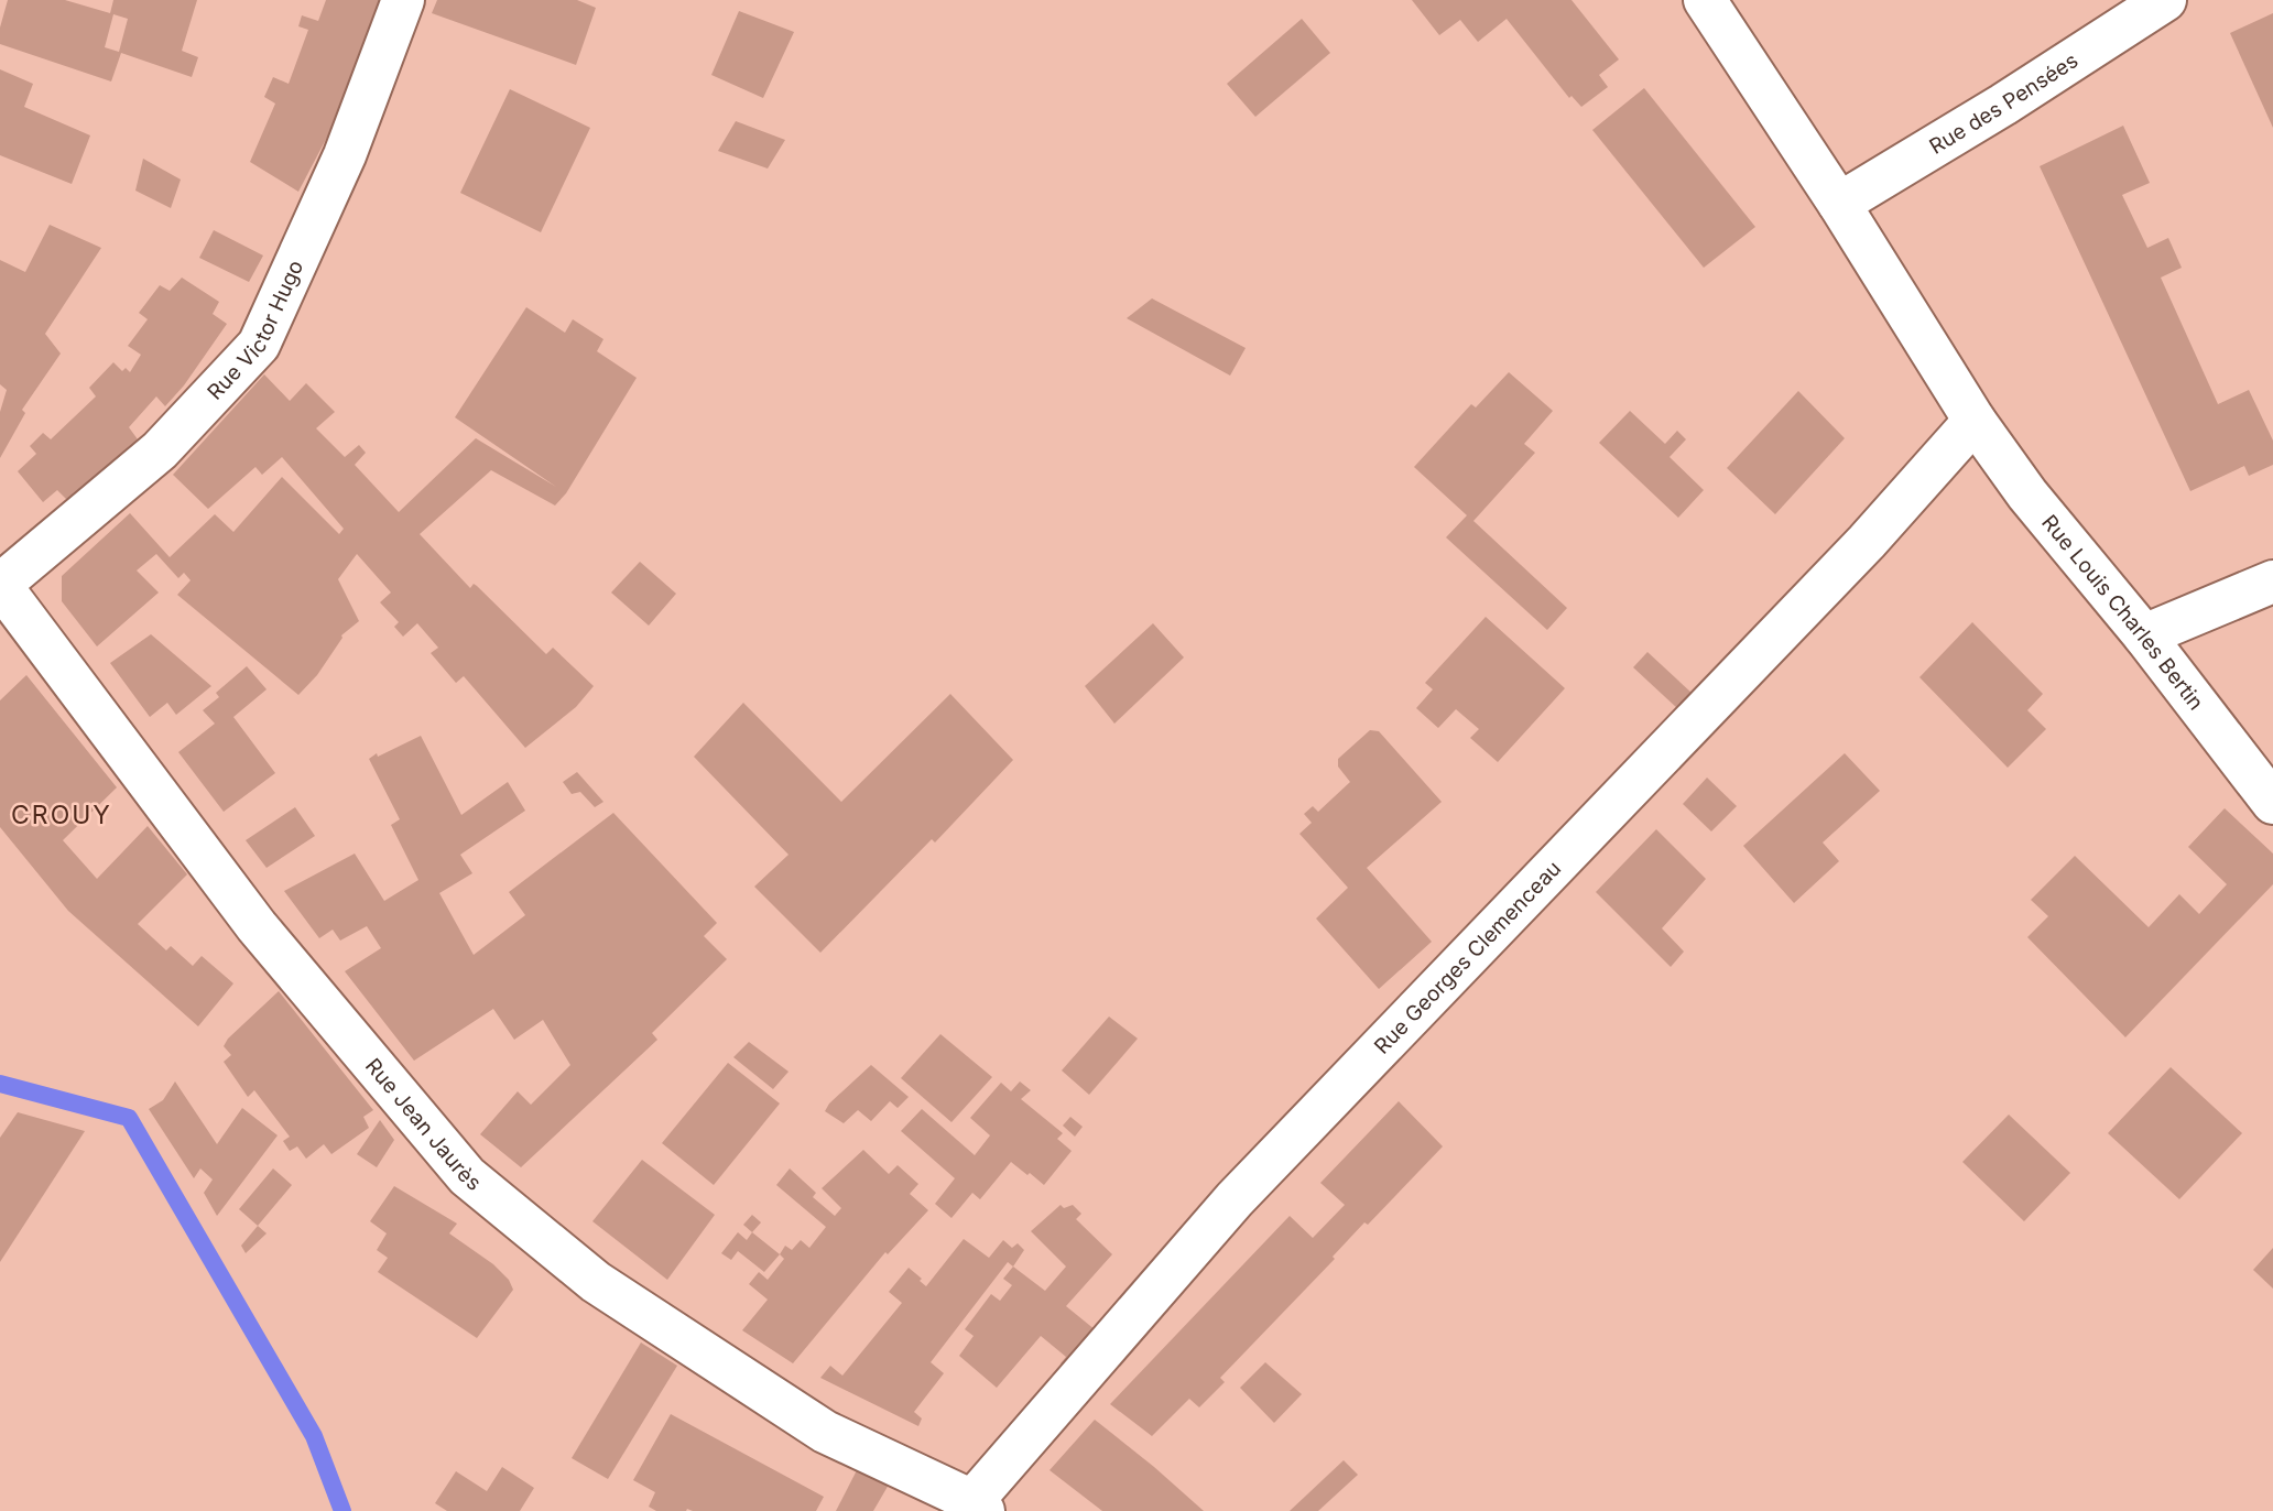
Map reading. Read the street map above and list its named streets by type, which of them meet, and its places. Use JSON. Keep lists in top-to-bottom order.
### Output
{
  "streets": {
    "street": [
      "Rue des Pensées",
      "Rue Victor Hugo",
      "Rue Louis Charles Bertin",
      "Rue Georges Clemenceau",
      "Rue Jean Jaurès"
    ]
  },
  "crossings": [
    ["Rue des Pensées", "Rue Louis Charles Bertin"],
    ["Rue Victor Hugo", "Rue Jean Jaurès"],
    ["Rue Louis Charles Bertin", "Rue Georges Clemenceau"],
    ["Rue Georges Clemenceau", "Rue Jean Jaurès"]
  ],
  "districts": ["CROUY"]
}
